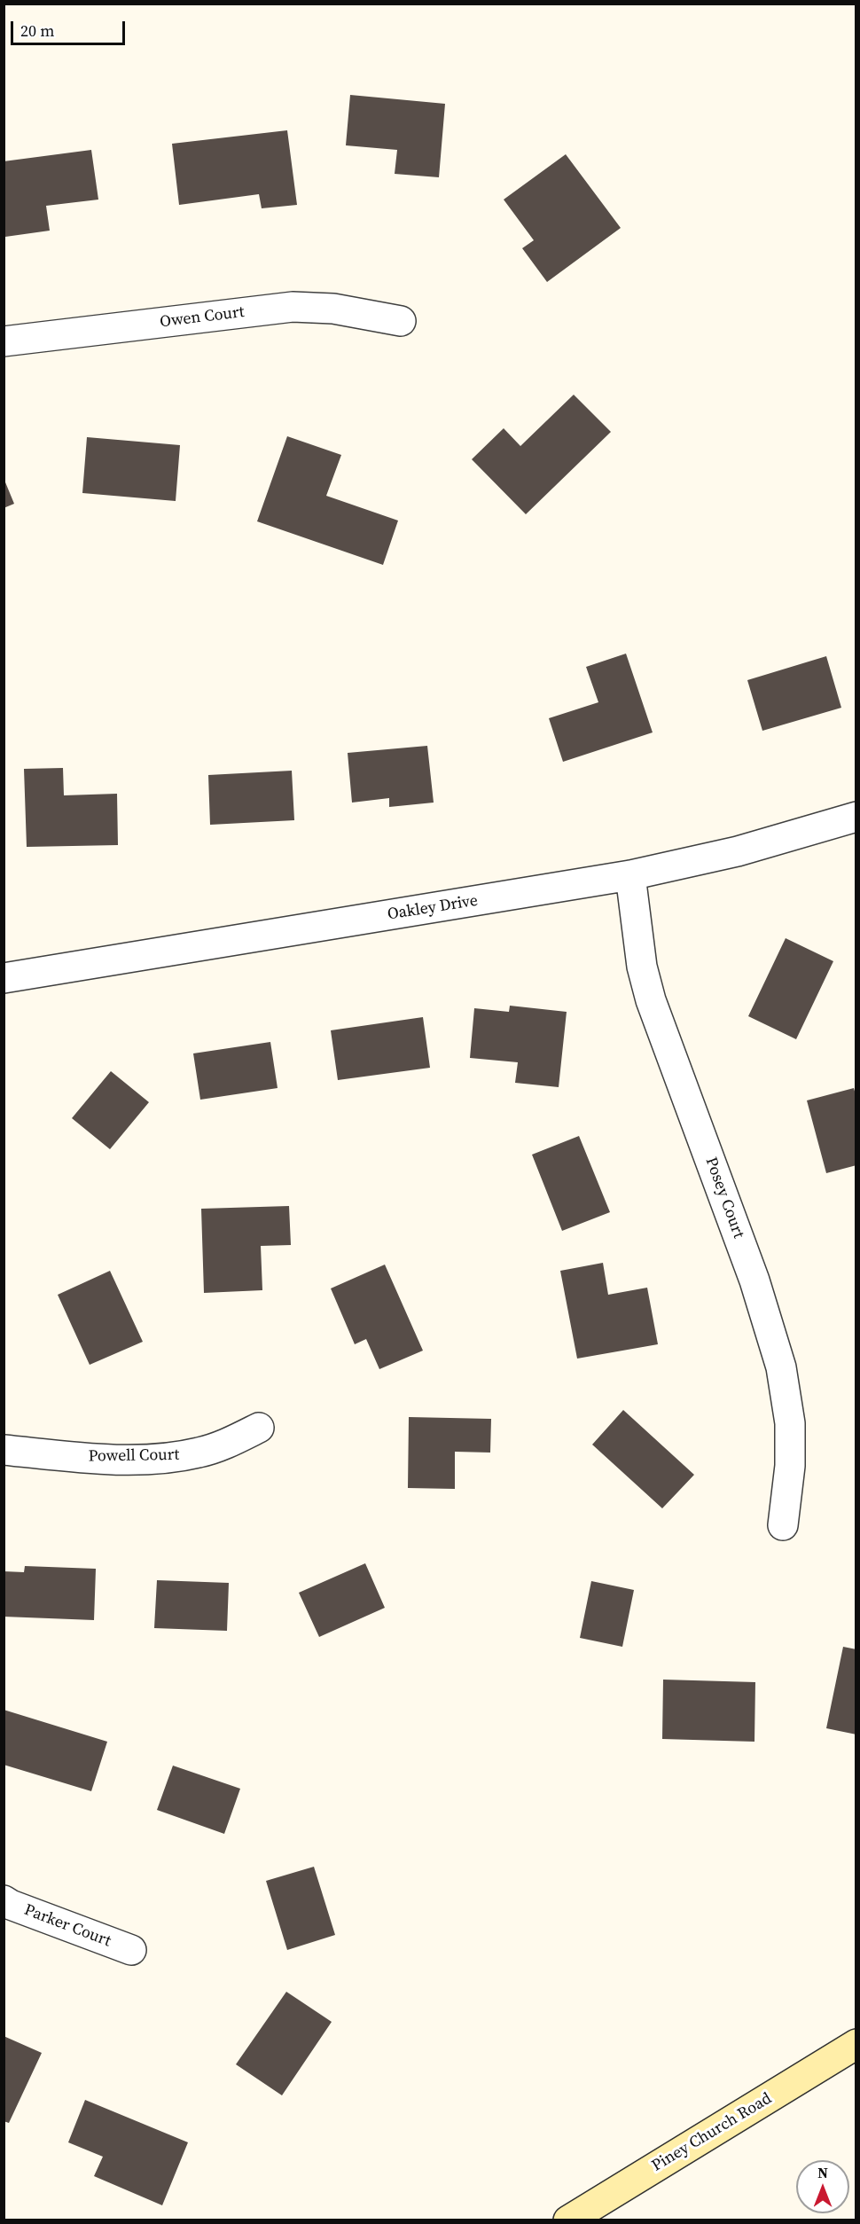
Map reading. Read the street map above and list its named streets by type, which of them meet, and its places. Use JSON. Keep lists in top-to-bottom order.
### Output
{
  "streets": {
    "street": [
      "Owen Court",
      "Oakley Drive",
      "Posey Court",
      "Powell Court",
      "Parker Court",
      "Piney Church Road"
    ]
  },
  "crossings": [
    ["Oakley Drive", "Posey Court"]
  ],
  "scale_bar": "20 m",
  "north": "top"
}
